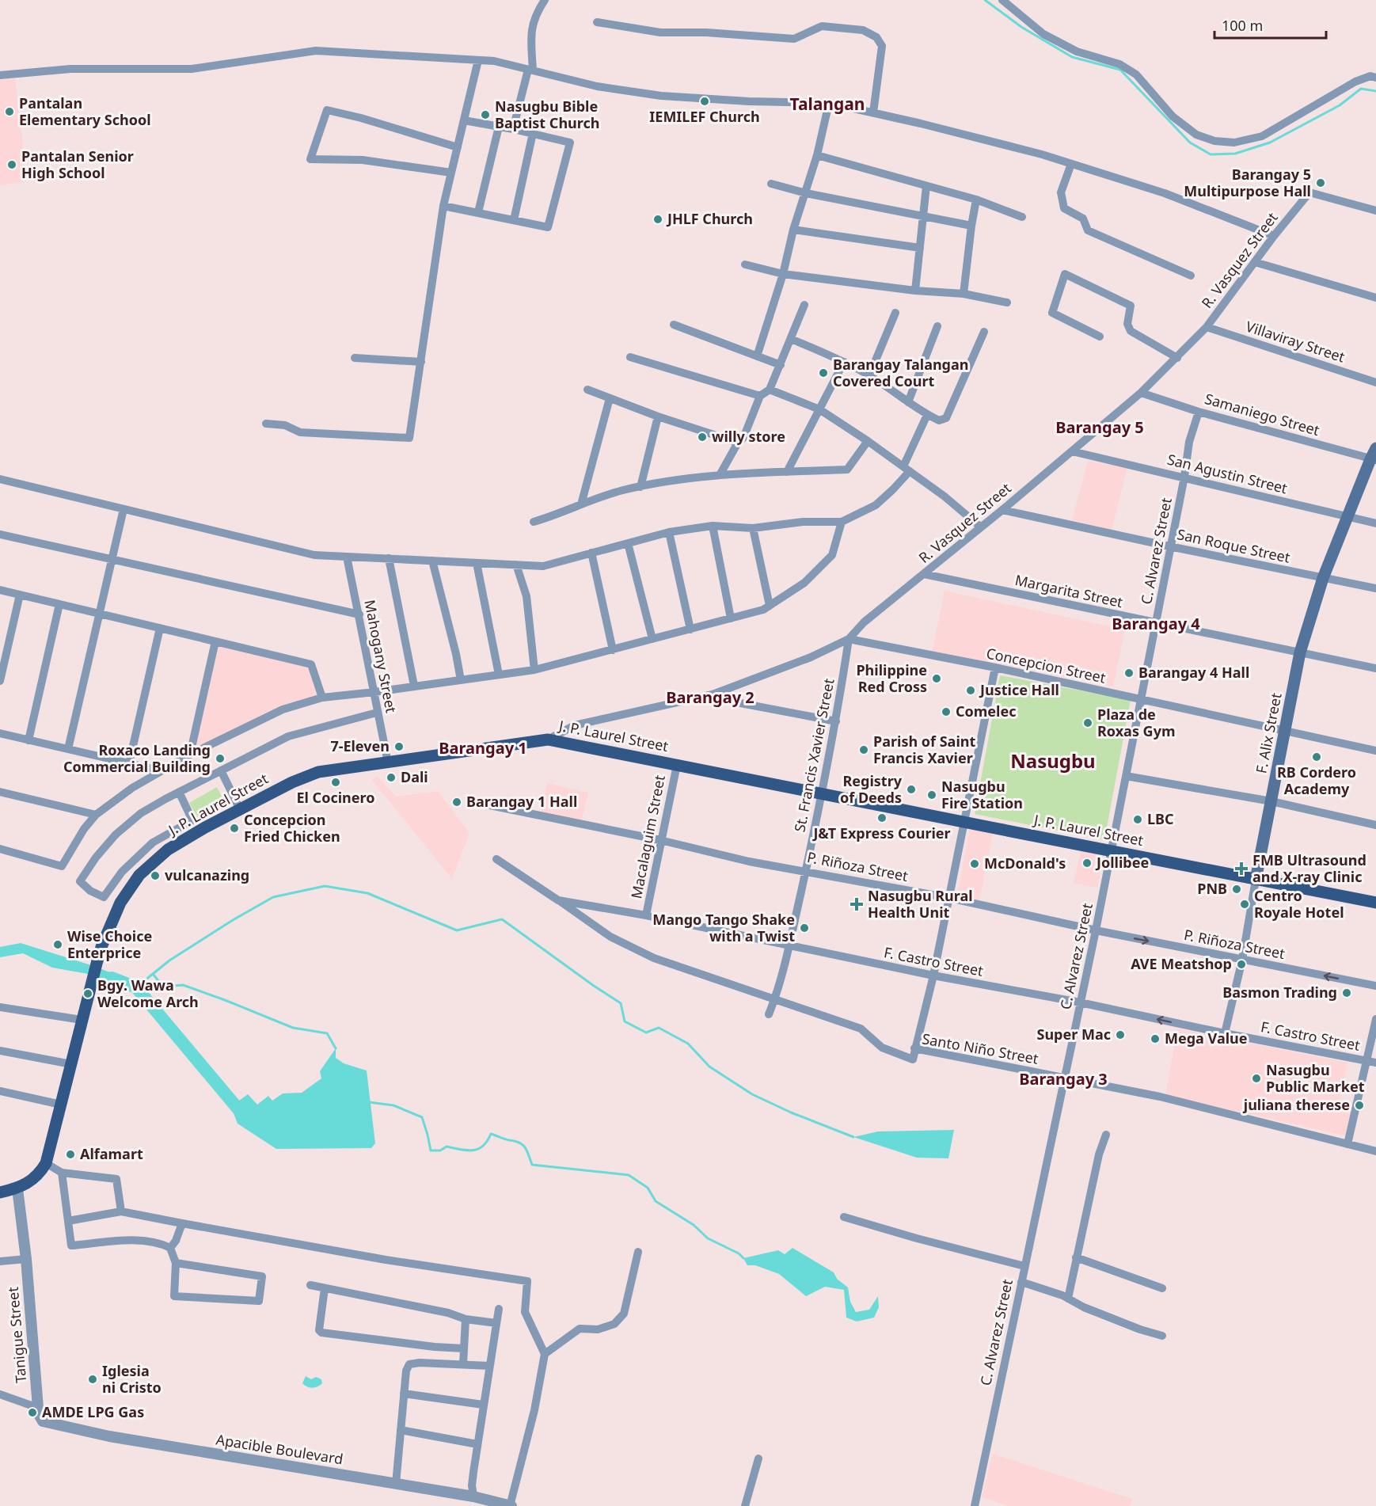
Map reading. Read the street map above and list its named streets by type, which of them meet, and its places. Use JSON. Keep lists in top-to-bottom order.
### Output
{
  "streets": {
    "main road": ["F. Alix Street", "J. P. Laurel Street"],
    "street": [
      "R. Vasquez Street",
      "Villaviray Street",
      "Samaniego Street",
      "San Agustin Street",
      "San Roque Street",
      "C. Alvarez Street",
      "Margarita Street",
      "Mahogany Street",
      "Concepcion Street",
      "St. Francis Xavier Street",
      "Macalaguim Street",
      "P. Riñoza Street",
      "F. Castro Street",
      "Santo Niño Street",
      "Tanigue Street",
      "Apacible Boulevard"
    ]
  },
  "crossings": [
    ["R. Vasquez Street", "Villaviray Street"],
    ["R. Vasquez Street", "Samaniego Street"],
    ["R. Vasquez Street", "San Agustin Street"],
    ["R. Vasquez Street", "San Roque Street"],
    ["R. Vasquez Street", "Margarita Street"],
    ["R. Vasquez Street", "Concepcion Street"],
    ["R. Vasquez Street", "J. P. Laurel Street"],
    ["R. Vasquez Street", "St. Francis Xavier Street"],
    ["Samaniego Street", "C. Alvarez Street"],
    ["Samaniego Street", "F. Alix Street"],
    ["San Agustin Street", "C. Alvarez Street"],
    ["San Agustin Street", "F. Alix Street"],
    ["San Roque Street", "C. Alvarez Street"],
    ["San Roque Street", "F. Alix Street"],
    ["C. Alvarez Street", "Margarita Street"],
    ["C. Alvarez Street", "Concepcion Street"],
    ["C. Alvarez Street", "J. P. Laurel Street"],
    ["C. Alvarez Street", "P. Riñoza Street"],
    ["C. Alvarez Street", "F. Castro Street"],
    ["C. Alvarez Street", "Santo Niño Street"],
    ["Margarita Street", "F. Alix Street"],
    ["Mahogany Street", "J. P. Laurel Street"],
    ["Concepcion Street", "F. Alix Street"],
    ["Concepcion Street", "St. Francis Xavier Street"],
    ["F. Alix Street", "J. P. Laurel Street"],
    ["F. Alix Street", "P. Riñoza Street"],
    ["F. Alix Street", "F. Castro Street"],
    ["J. P. Laurel Street", "St. Francis Xavier Street"],
    ["J. P. Laurel Street", "Macalaguim Street"],
    ["J. P. Laurel Street", "Tanigue Street"],
    ["St. Francis Xavier Street", "P. Riñoza Street"],
    ["St. Francis Xavier Street", "F. Castro Street"],
    ["St. Francis Xavier Street", "Santo Niño Street"],
    ["Macalaguim Street", "P. Riñoza Street"],
    ["Macalaguim Street", "F. Castro Street"],
    ["F. Castro Street", "Santo Niño Street"],
    ["Tanigue Street", "Apacible Boulevard"]
  ],
  "districts": [
    "Talangan",
    "Barangay 5",
    "Barangay 4",
    "Barangay 2",
    "Barangay 1",
    "Nasugbu",
    "Barangay 3"
  ],
  "places": {
    "other": [
      "IEMILEF Church",
      "Pantalan Elementary School",
      "Nasugbu Bible Baptist Church",
      "Pantalan Senior High School",
      "Barangay 5 Multipurpose Hall",
      "JHLF Church",
      "Barangay Talangan Covered Court",
      "willy store",
      "Barangay 4 Hall",
      "Philippine Red Cross",
      "Justice Hall",
      "Comelec",
      "Plaza de Roxas Gym",
      "7-Eleven",
      "Parish of Saint Francis Xavier",
      "RB Cordero Academy",
      "Roxaco Landing Commercial Building",
      "Dali",
      "El Cocinero",
      "Registry of Deeds",
      "Nasugbu Fire Station",
      "Barangay 1 Hall",
      "J&T Express Courier",
      "LBC",
      "Concepcion Fried Chicken",
      "Jollibee",
      "McDonald's",
      "vulcanazing",
      "PNB",
      "Centro Royale Hotel",
      "Mango Tango Shake with a Twist",
      "Wise Choice Enterprice",
      "AVE Meatshop",
      "Basmon Trading",
      "Bgy. Wawa Welcome Arch",
      "Super Mac",
      "Mega Value",
      "Nasugbu Public Market",
      "juliana therese",
      "Alfamart",
      "Iglesia ni Cristo",
      "AMDE LPG Gas"
    ],
    "health": ["FMB Ultrasound and X-ray Clinic", "Nasugbu Rural Health Unit"]
  },
  "scale_bar": "100 m"
}
